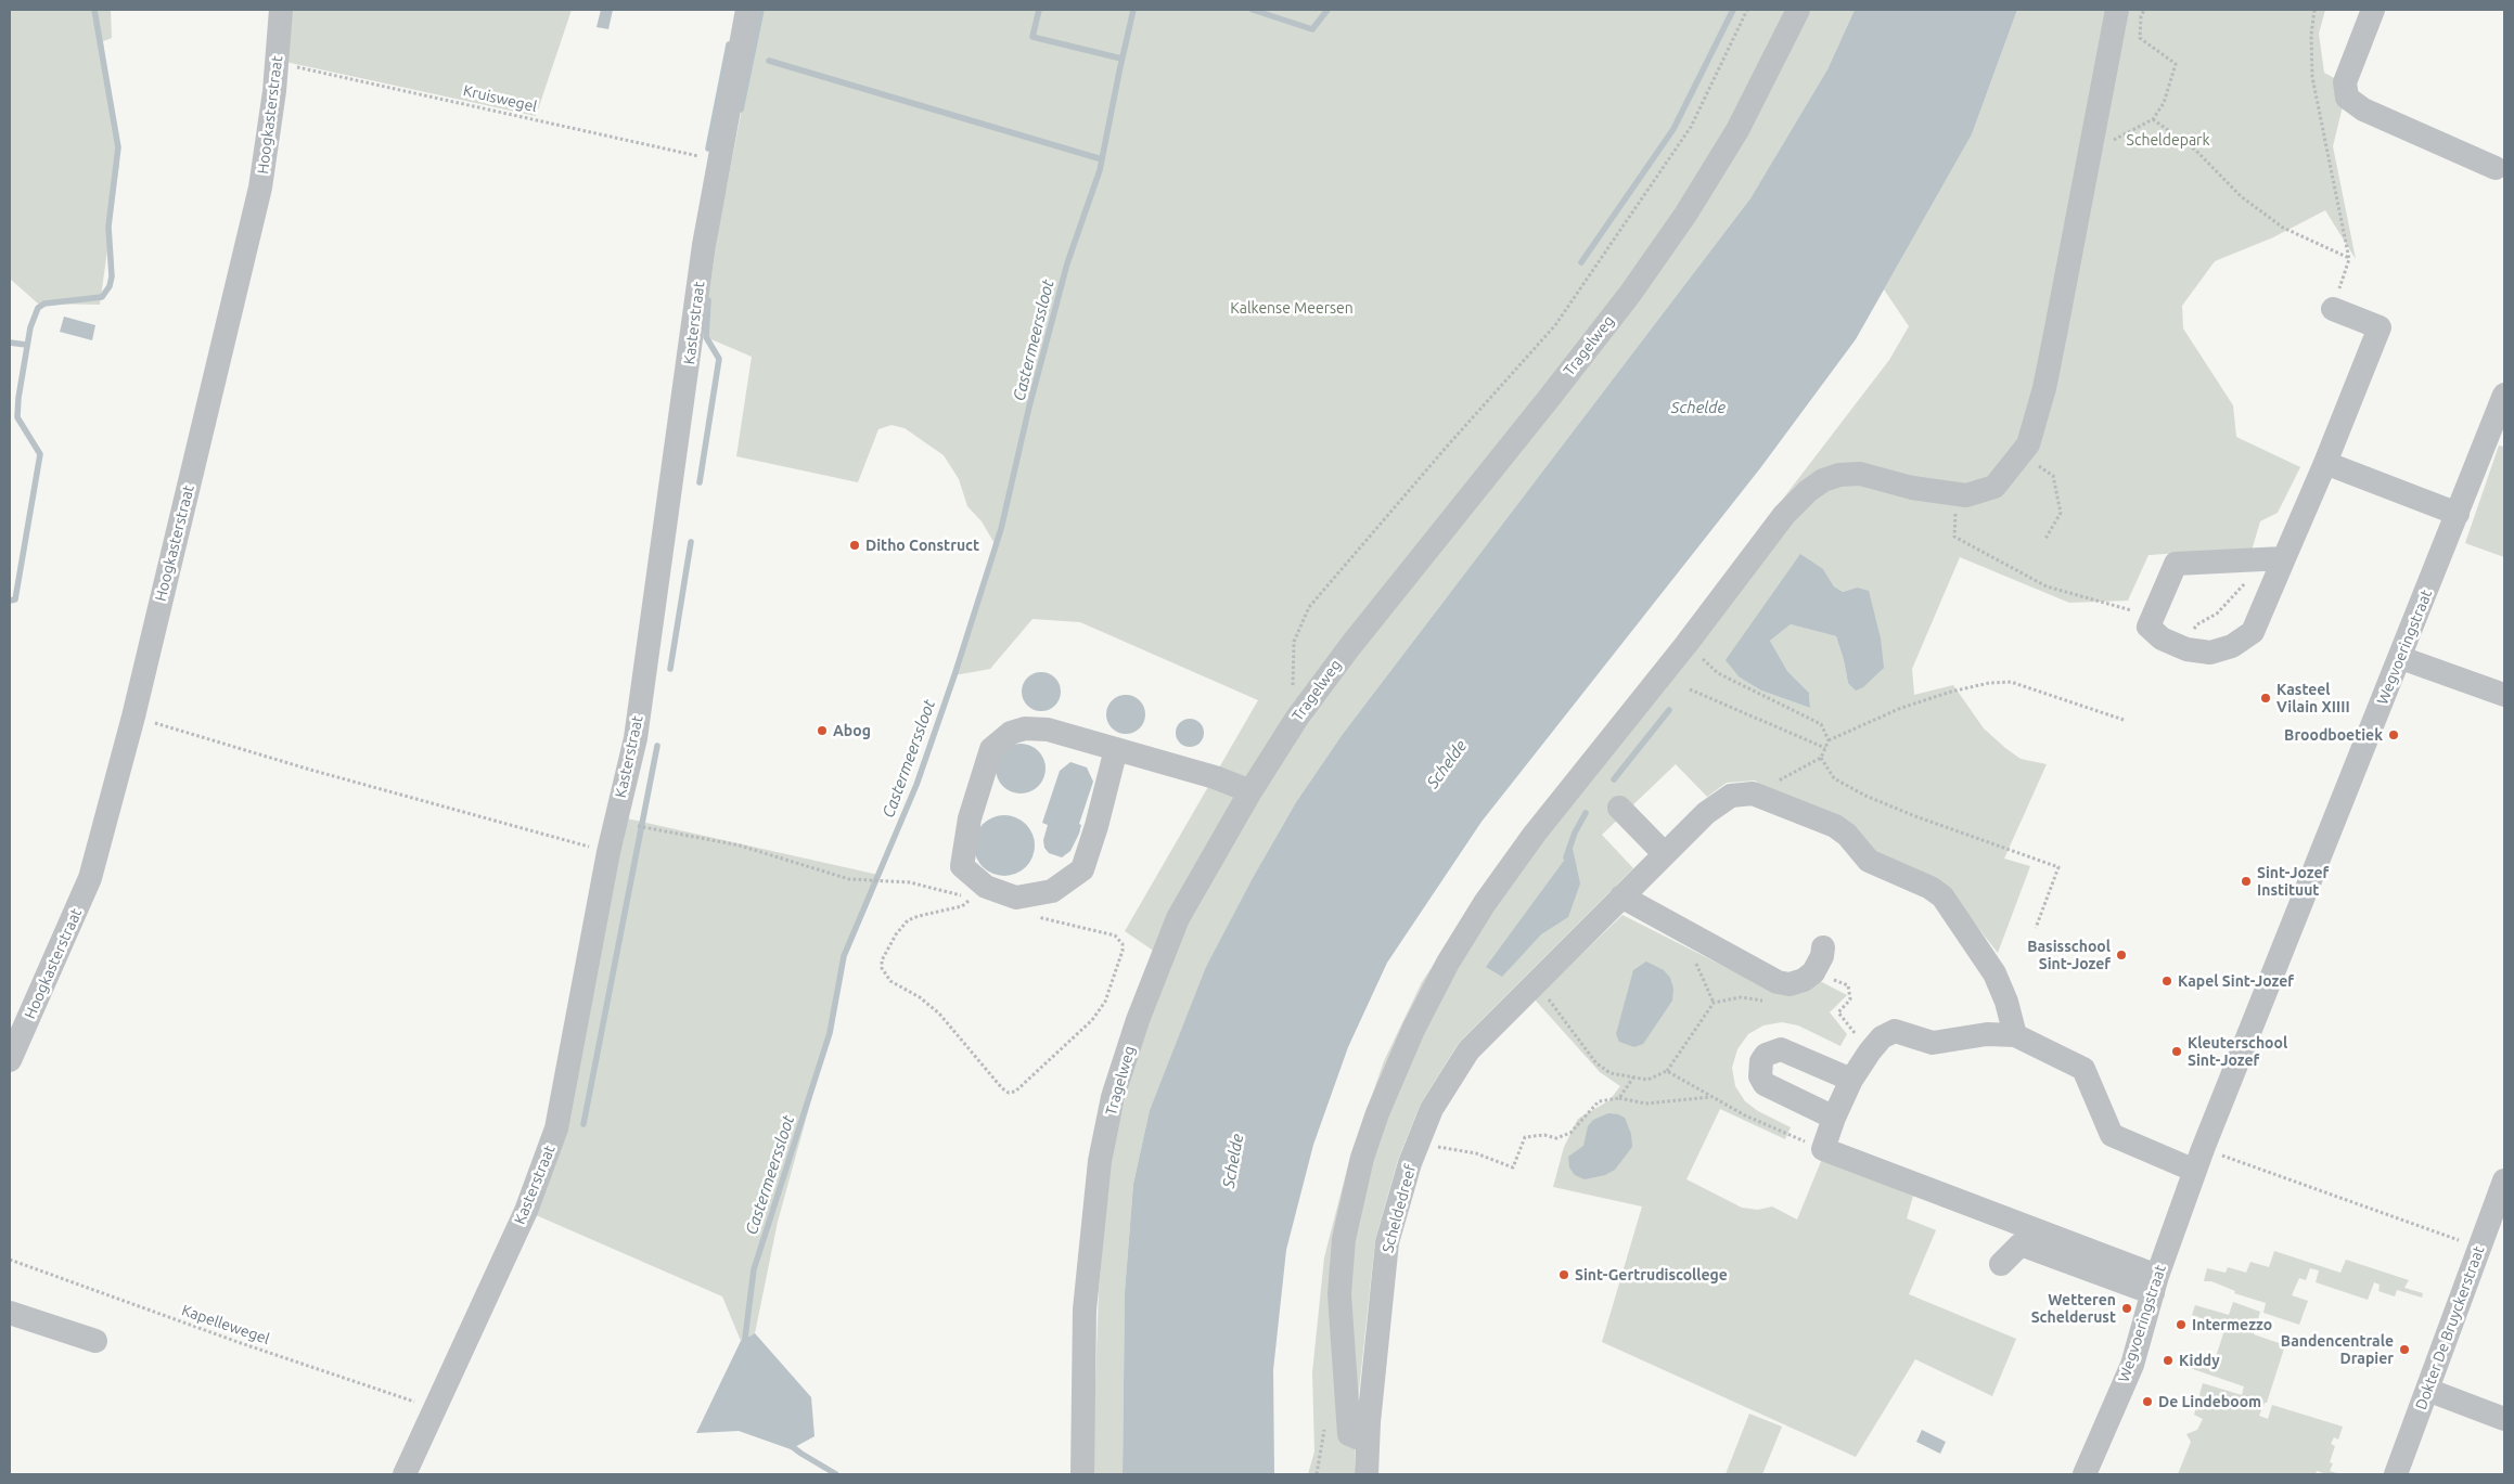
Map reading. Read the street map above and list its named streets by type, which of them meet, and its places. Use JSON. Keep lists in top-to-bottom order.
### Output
{
  "streets": {
    "street": [
      "Hoogkasterstraat",
      "Kasterstraat",
      "Tragelweg",
      "Wegvoeringstraat",
      "Scheldedreef",
      "Dokter De Bruyckerstraat"
    ],
    "path": ["Kruiswegel", "Kapellewegel"]
  },
  "crossings": [
    ["Kruiswegel", "Hoogkasterstraat"],
    ["Kruiswegel", "Kasterstraat"],
    ["Kasterstraat", "Kapellewegel"]
  ],
  "water": ["Castermeerssloot", "Schelde"],
  "parks": ["Scheldepark", "Kalkense Meersen"],
  "places": [
    "Ditho Construct",
    "Kasteel Vilain XIIII",
    "Abog",
    "Broodboetiek",
    "Sint-Jozef Instituut",
    "Basisschool Sint-Jozef",
    "Kapel Sint-Jozef",
    "Kleuterschool Sint-Jozef",
    "Sint-Gertrudiscollege",
    "Wetteren Schelderust",
    "Intermezzo",
    "Bandencentrale Drapier",
    "Kiddy",
    "De Lindeboom"
  ]
}
